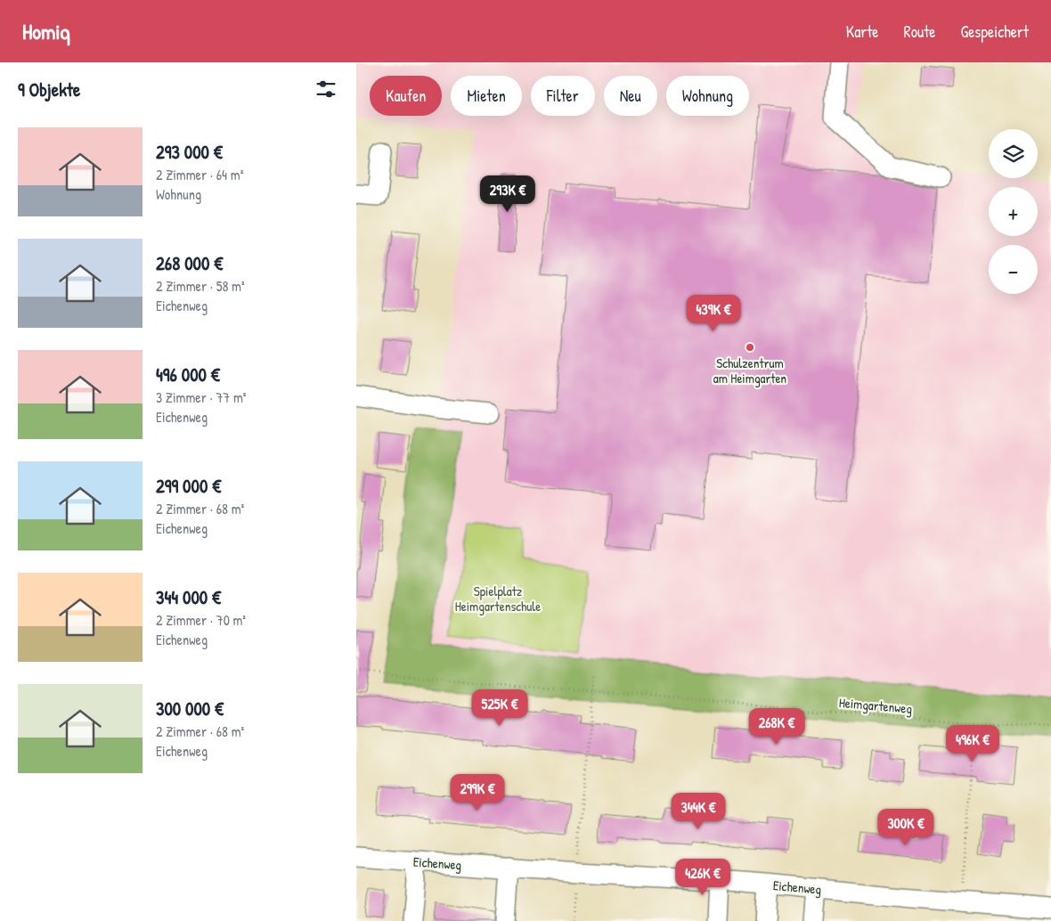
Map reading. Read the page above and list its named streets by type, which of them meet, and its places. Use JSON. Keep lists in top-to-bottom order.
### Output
{
  "streets": {
    "street": ["Eichenweg"],
    "path": ["Heimgartenweg"]
  },
  "parks": ["Spielplatz Heimgartenschule"],
  "places": ["Schulzentrum am Heimgarten"],
  "page": {
    "header": "Homiq",
    "nav": ["Karte", "Route", "Gespeichert"],
    "heading": "9 Objekte",
    "chip": [
      "Kaufen",
      "Mieten",
      "Filter",
      "Neu",
      "Wohnung"
    ],
    "list": [
      {
        "name": "293 000 €",
        "note": "2 Zimmer · 64 m² · Wohnung"
      },
      {
        "name": "268 000 €",
        "note": "2 Zimmer · 58 m² · Eichenweg"
      },
      {
        "name": "496 000 €",
        "note": "3 Zimmer · 77 m² · Eichenweg"
      },
      {
        "name": "299 000 €",
        "note": "2 Zimmer · 68 m² · Eichenweg"
      },
      {
        "name": "344 000 €",
        "note": "2 Zimmer · 70 m² · Eichenweg"
      },
      {
        "name": "300 000 €",
        "note": "2 Zimmer · 68 m² · Eichenweg"
      }
    ],
    "map_buttons": ["+", "−"],
    "price": [
      "293K €",
      "439K €",
      "525K €",
      "268K €",
      "496K €",
      "299K €",
      "344K €",
      "300K €",
      "426K €"
    ]
  }
}
